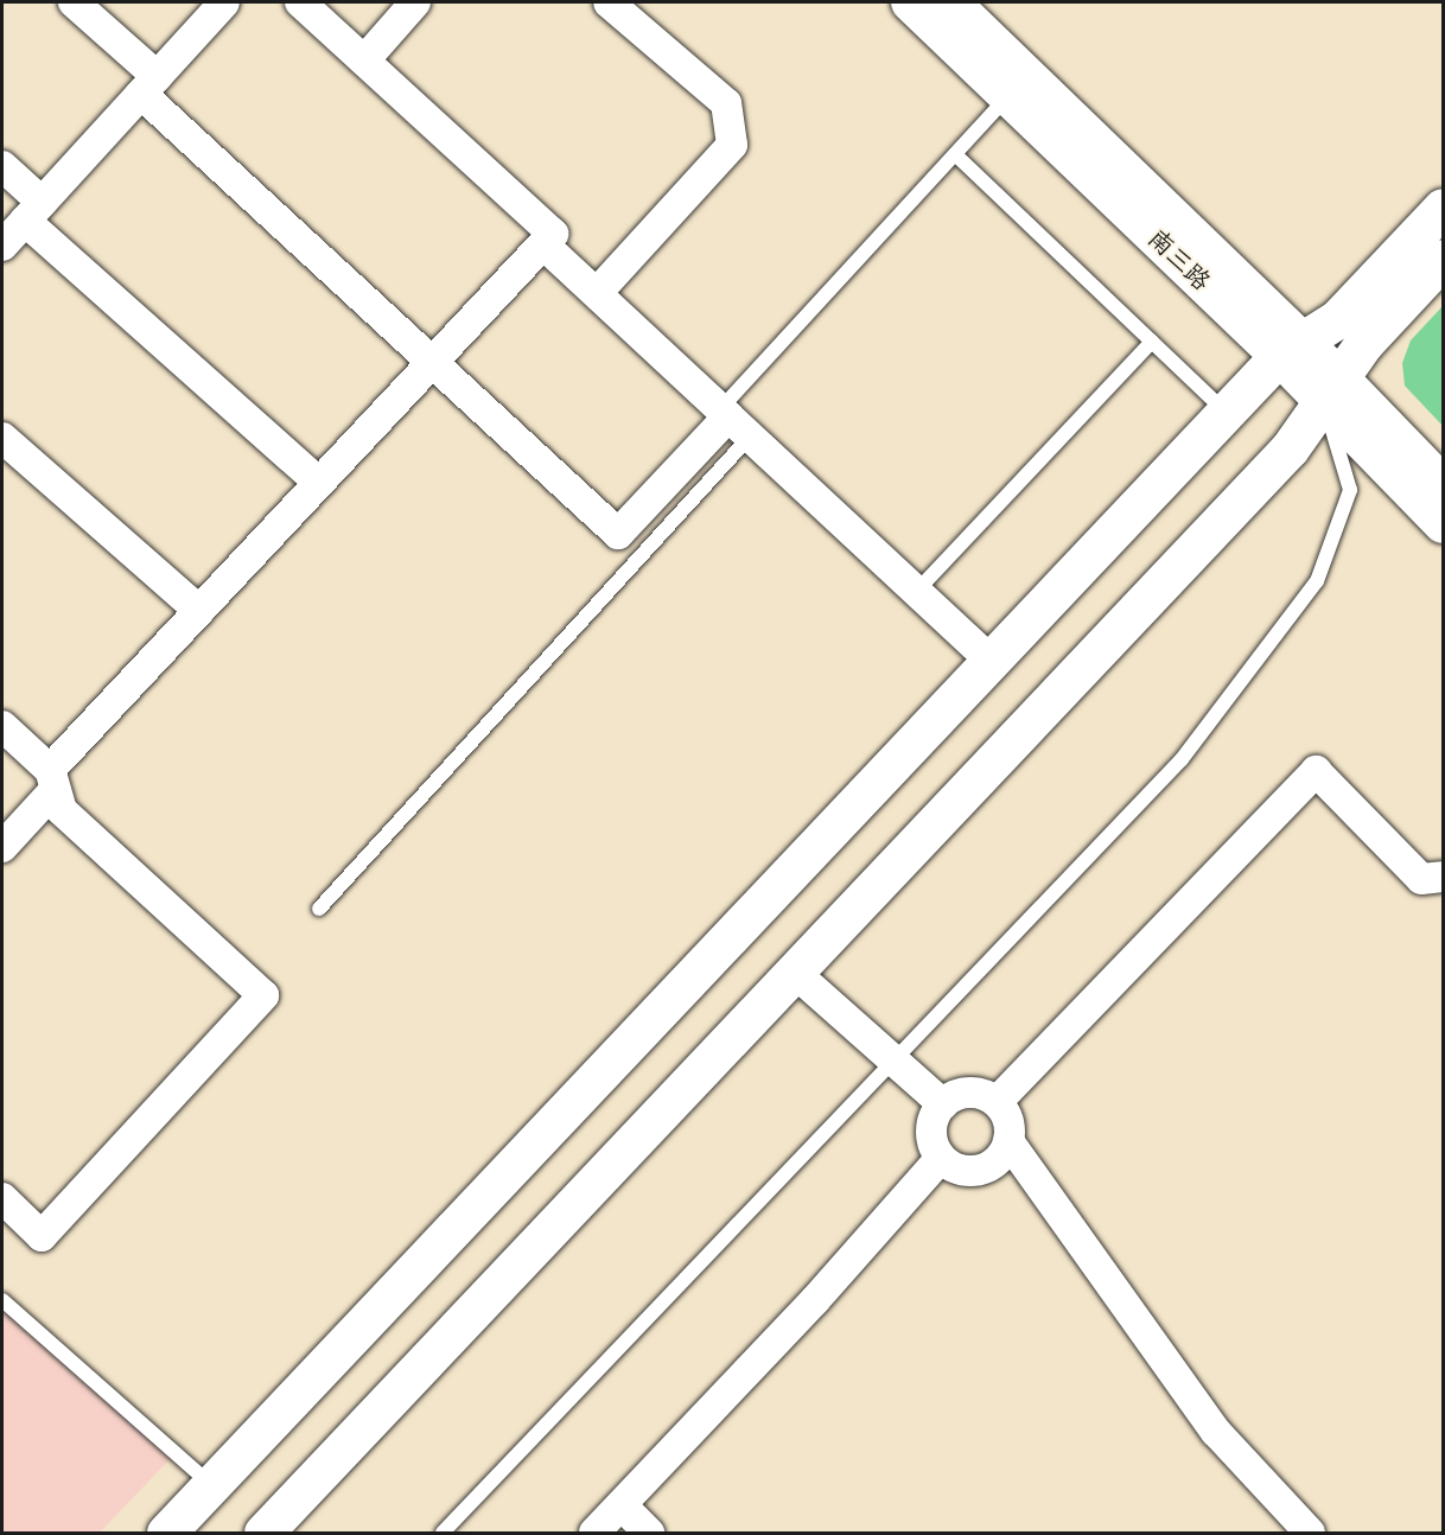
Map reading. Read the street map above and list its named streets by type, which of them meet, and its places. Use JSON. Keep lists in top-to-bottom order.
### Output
{
  "streets": {
    "street": ["南三路"]
  }
}
